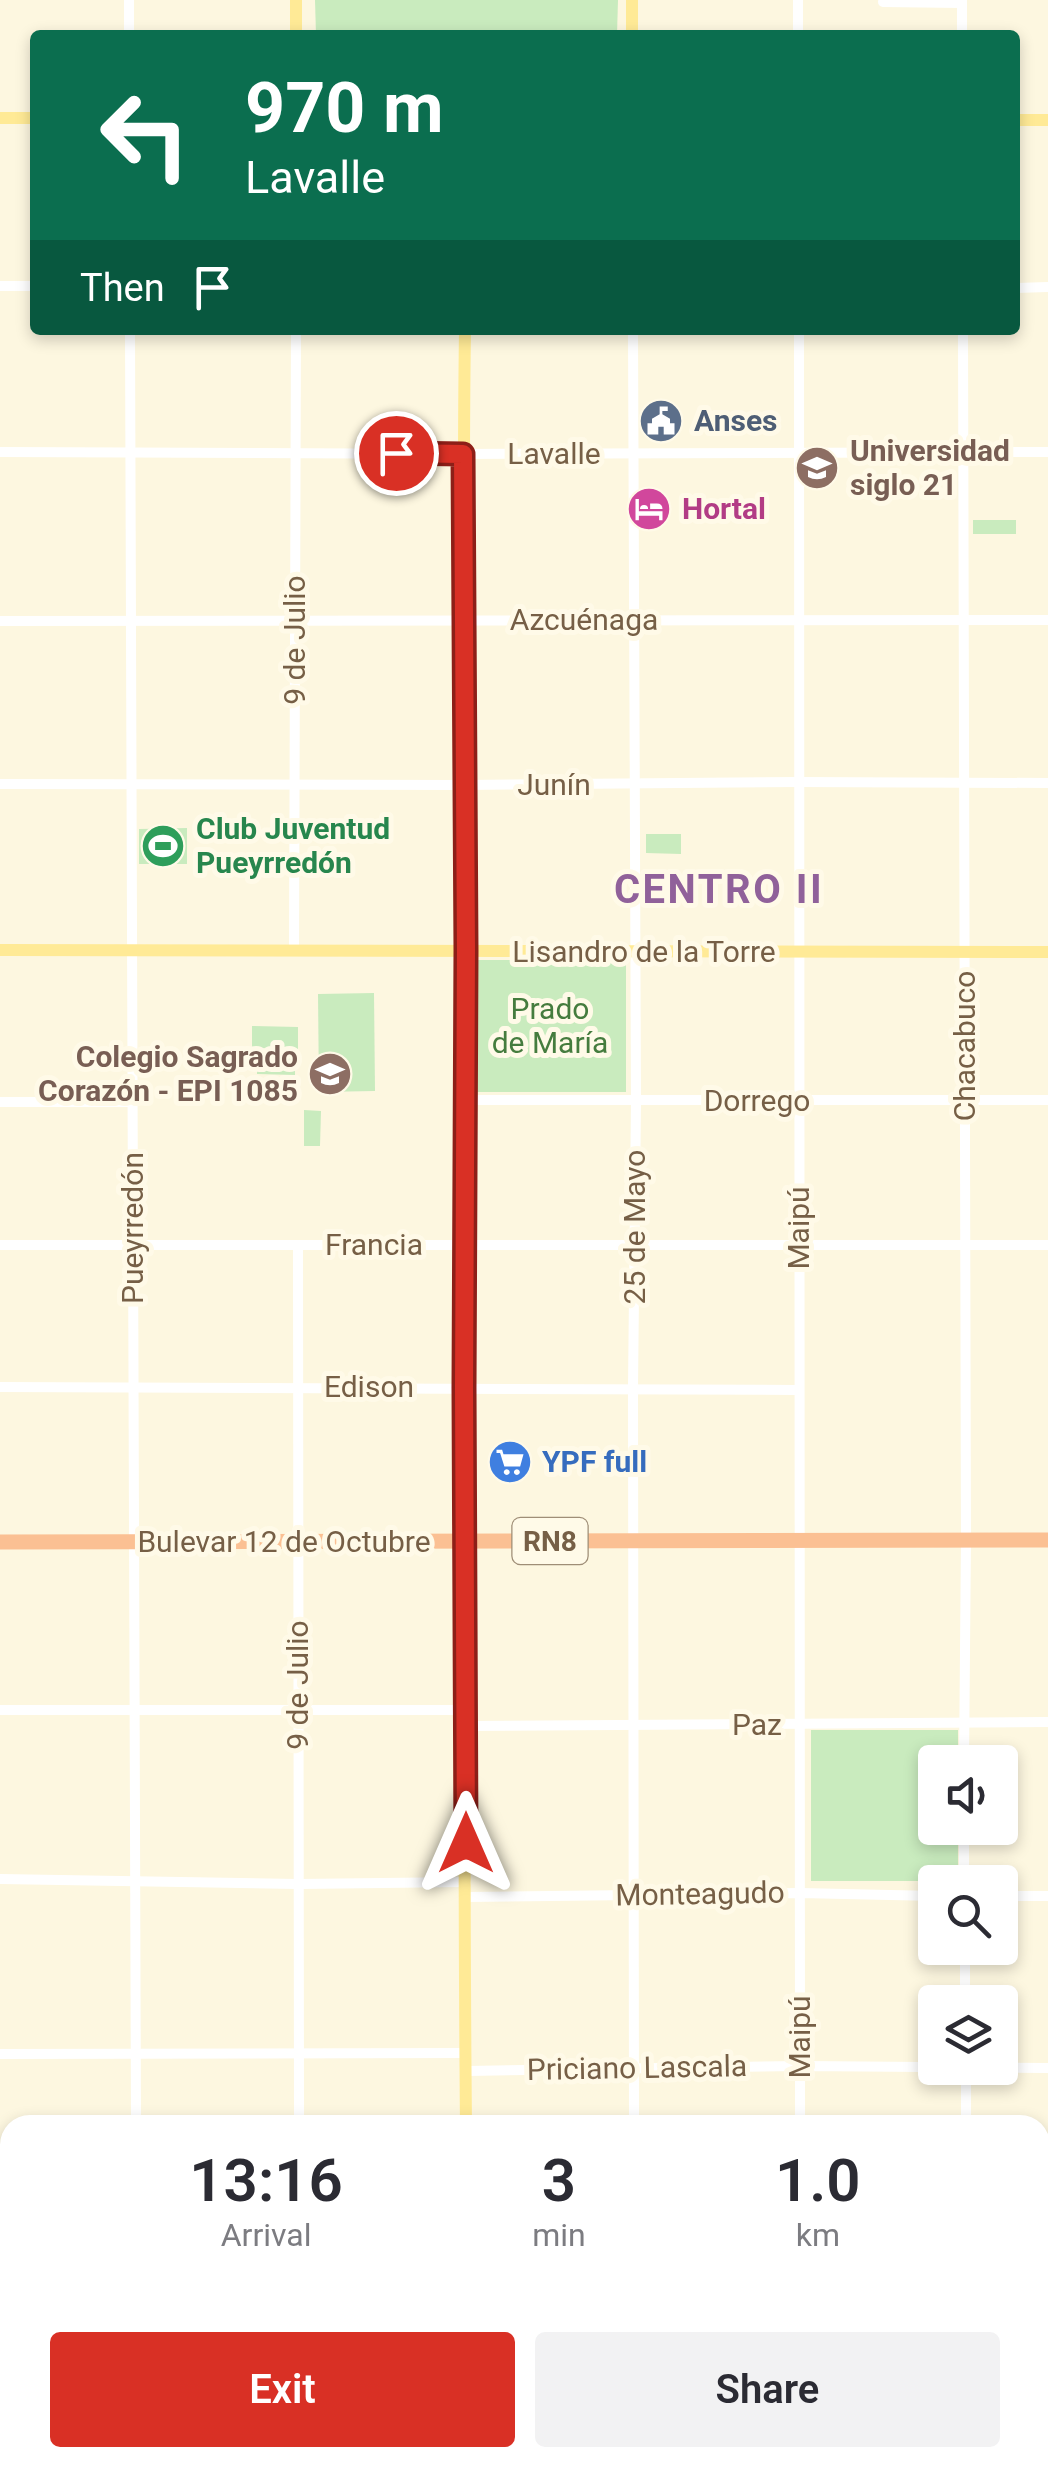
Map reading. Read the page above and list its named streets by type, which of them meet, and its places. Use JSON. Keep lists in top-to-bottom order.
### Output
{
  "streets": {
    "highway": ["RN8", "Bulevar 12 de Octubre"],
    "main road": ["Lisandro de la Torre"],
    "street": [
      "Lavalle",
      "Azcuénaga",
      "9 de Julio",
      "Junín",
      "Chacabuco",
      "Dorrego",
      "25 de Mayo",
      "Pueyrredón",
      "Maipú",
      "Francia",
      "Edison",
      "Paz",
      "Monteagudo",
      "Priciano Lascala"
    ]
  },
  "crossings": [
    ["Lavalle", "9 de Julio"],
    ["Lavalle", "Chacabuco"],
    ["Lavalle", "25 de Mayo"],
    ["Lavalle", "Pueyrredón"],
    ["Lavalle", "Maipú"],
    ["Azcuénaga", "9 de Julio"],
    ["Azcuénaga", "Chacabuco"],
    ["Azcuénaga", "25 de Mayo"],
    ["Azcuénaga", "Pueyrredón"],
    ["Azcuénaga", "Maipú"],
    ["9 de Julio", "Junín"],
    ["9 de Julio", "Lisandro de la Torre"],
    ["9 de Julio", "Francia"],
    ["9 de Julio", "Edison"],
    ["9 de Julio", "Bulevar 12 de Octubre"],
    ["9 de Julio", "Monteagudo"],
    ["Junín", "Chacabuco"],
    ["Junín", "25 de Mayo"],
    ["Junín", "Pueyrredón"],
    ["Junín", "Maipú"],
    ["Lisandro de la Torre", "Chacabuco"],
    ["Lisandro de la Torre", "25 de Mayo"],
    ["Lisandro de la Torre", "Pueyrredón"],
    ["Lisandro de la Torre", "Maipú"],
    ["Chacabuco", "Dorrego"],
    ["Chacabuco", "Francia"],
    ["Chacabuco", "Bulevar 12 de Octubre"],
    ["Chacabuco", "Paz"],
    ["Dorrego", "25 de Mayo"],
    ["Dorrego", "Maipú"],
    ["25 de Mayo", "Francia"],
    ["25 de Mayo", "Edison"],
    ["25 de Mayo", "Bulevar 12 de Octubre"],
    ["25 de Mayo", "Paz"],
    ["25 de Mayo", "Monteagudo"],
    ["25 de Mayo", "Priciano Lascala"],
    ["Pueyrredón", "Francia"],
    ["Pueyrredón", "Edison"],
    ["Pueyrredón", "Bulevar 12 de Octubre"],
    ["Pueyrredón", "Monteagudo"],
    ["Maipú", "Francia"],
    ["Maipú", "Edison"],
    ["Maipú", "Bulevar 12 de Octubre"],
    ["Maipú", "Paz"],
    ["Maipú", "Monteagudo"],
    ["Maipú", "Priciano Lascala"]
  ],
  "districts": ["CENTRO II"],
  "parks": ["Prado de María"],
  "places": {
    "public building": ["Anses"],
    "school or university": ["Universidad siglo 21", "Colegio Sagrado Corazón - EPI 1085"],
    "hotel": ["Hortal"],
    "sports": ["Club Juventud Pueyrredón"],
    "supermarket": ["YPF full"]
  },
  "page": {
    "turn": ["970 m", "Lavalle"],
    "then": "Then",
    "eta": [
      "13:16",
      "Arrival",
      "3",
      "min",
      "1.0",
      "km"
    ],
    "buttons": ["Exit", "Share"]
  }
}
